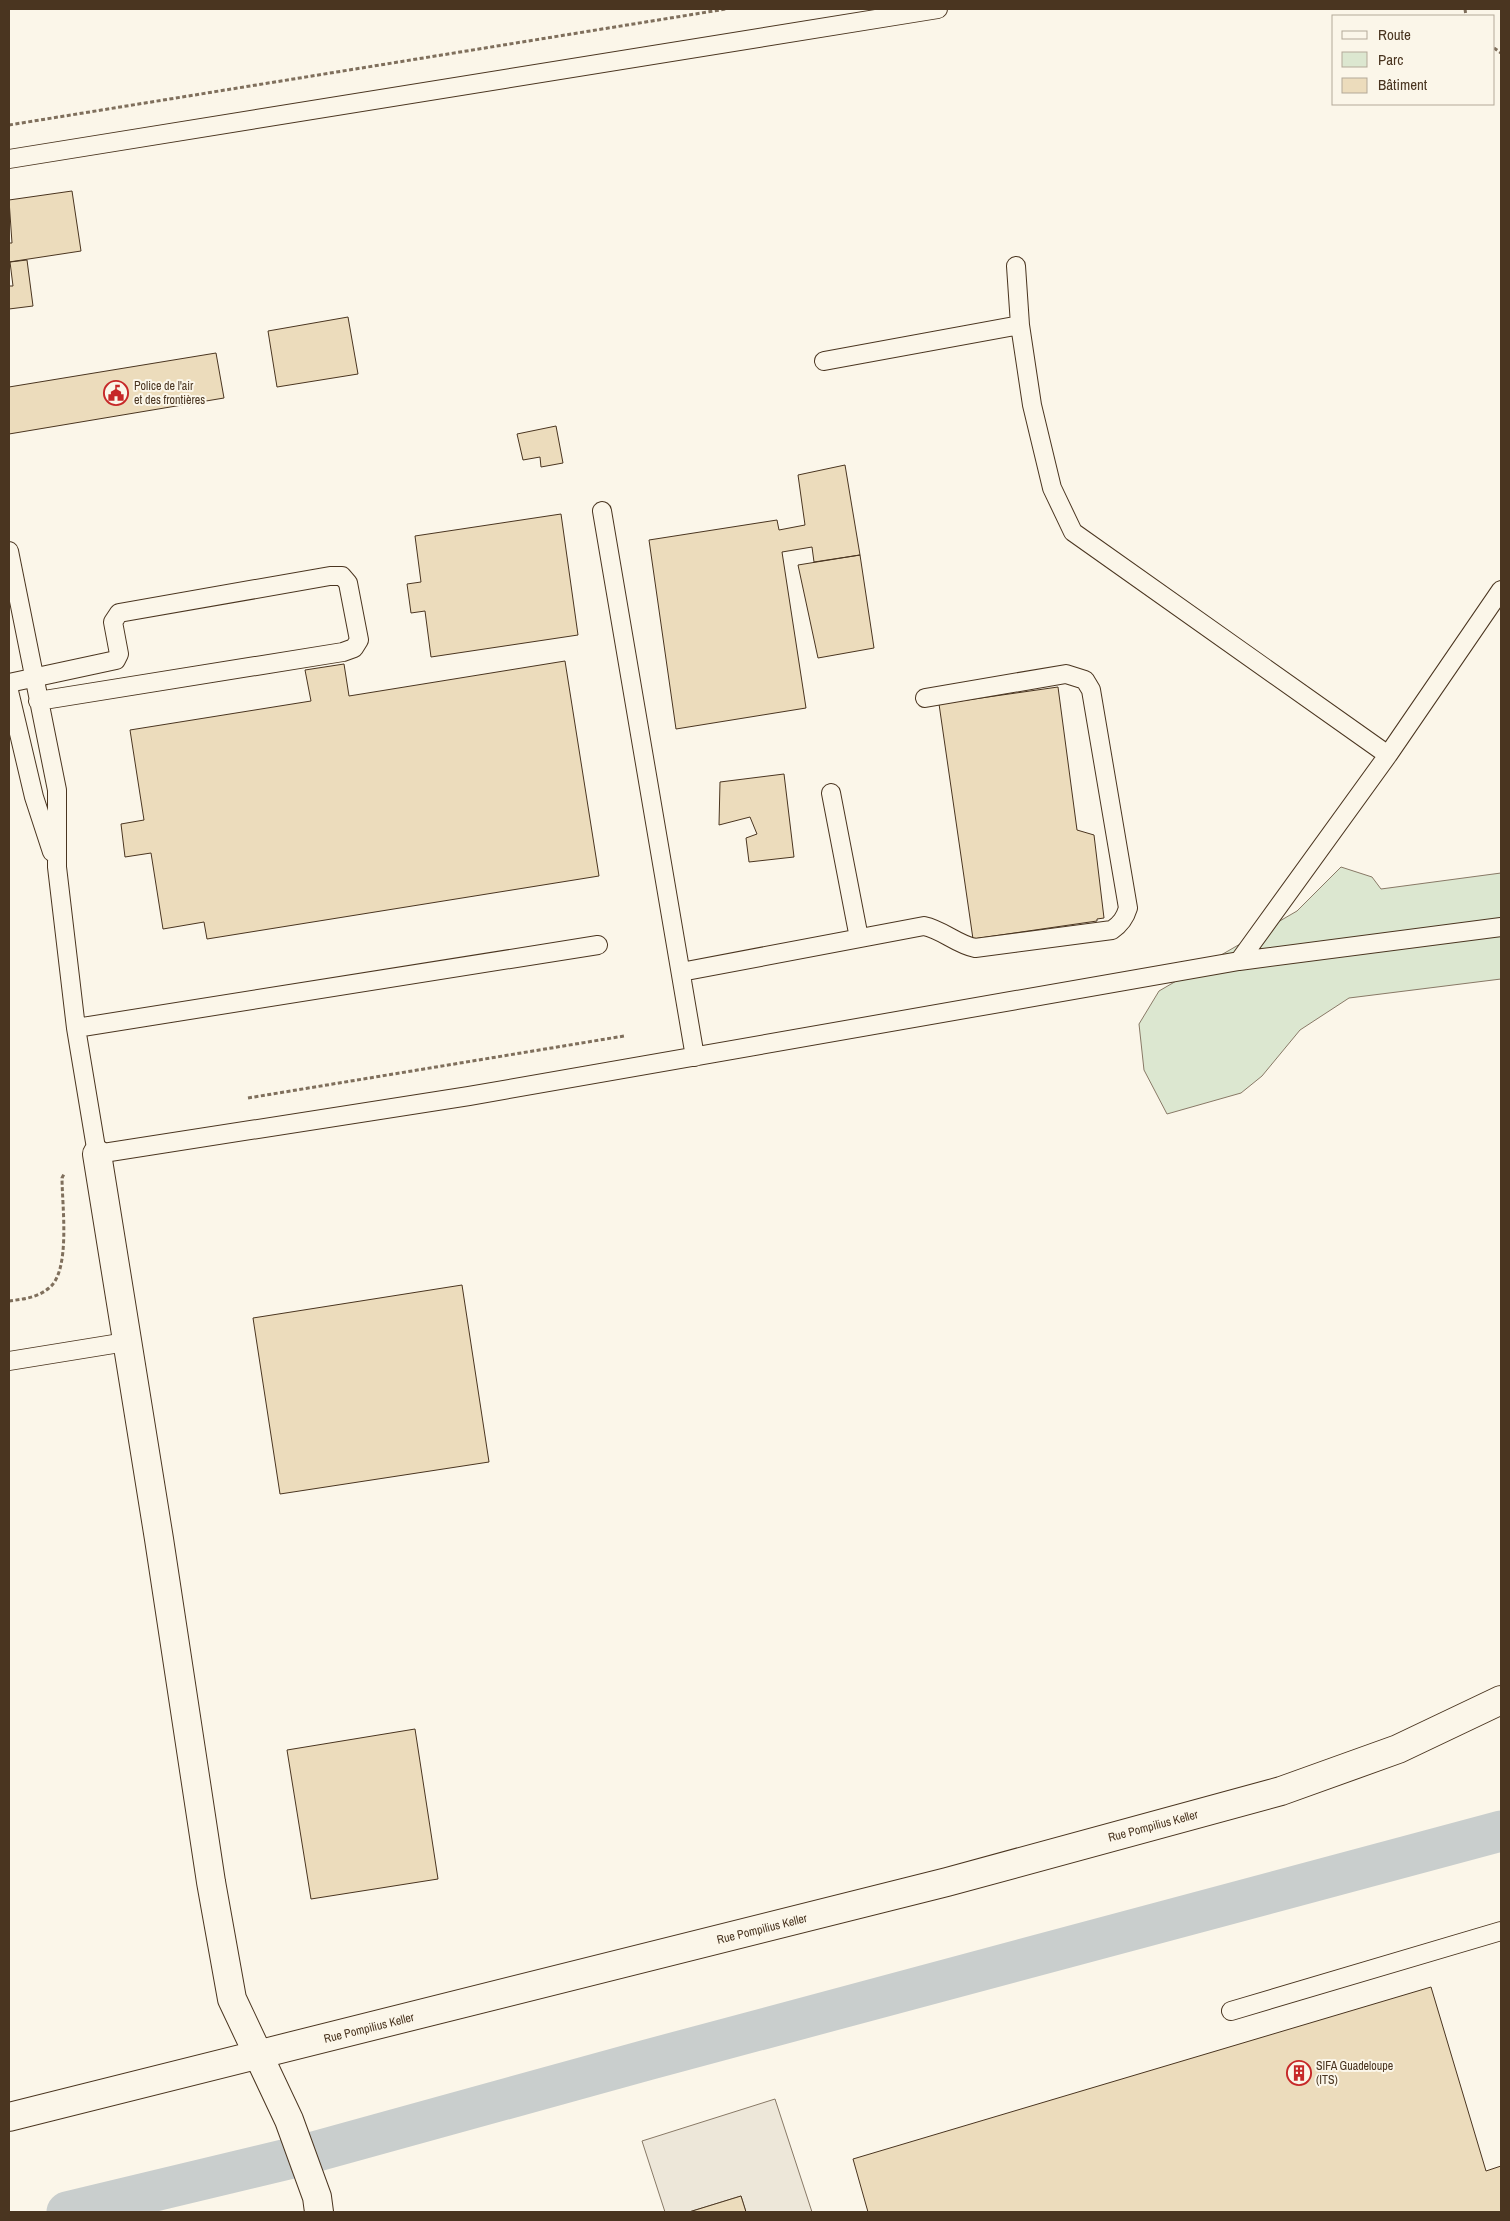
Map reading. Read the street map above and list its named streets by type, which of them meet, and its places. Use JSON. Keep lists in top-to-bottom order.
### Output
{
  "streets": {
    "street": ["Rue Pompilius Keller"]
  },
  "places": {
    "public building": ["Police de l'air et des frontières"],
    "building": ["SIFA Guadeloupe (ITS)"]
  },
  "legend": ["Route", "Parc", "Bâtiment"]
}
